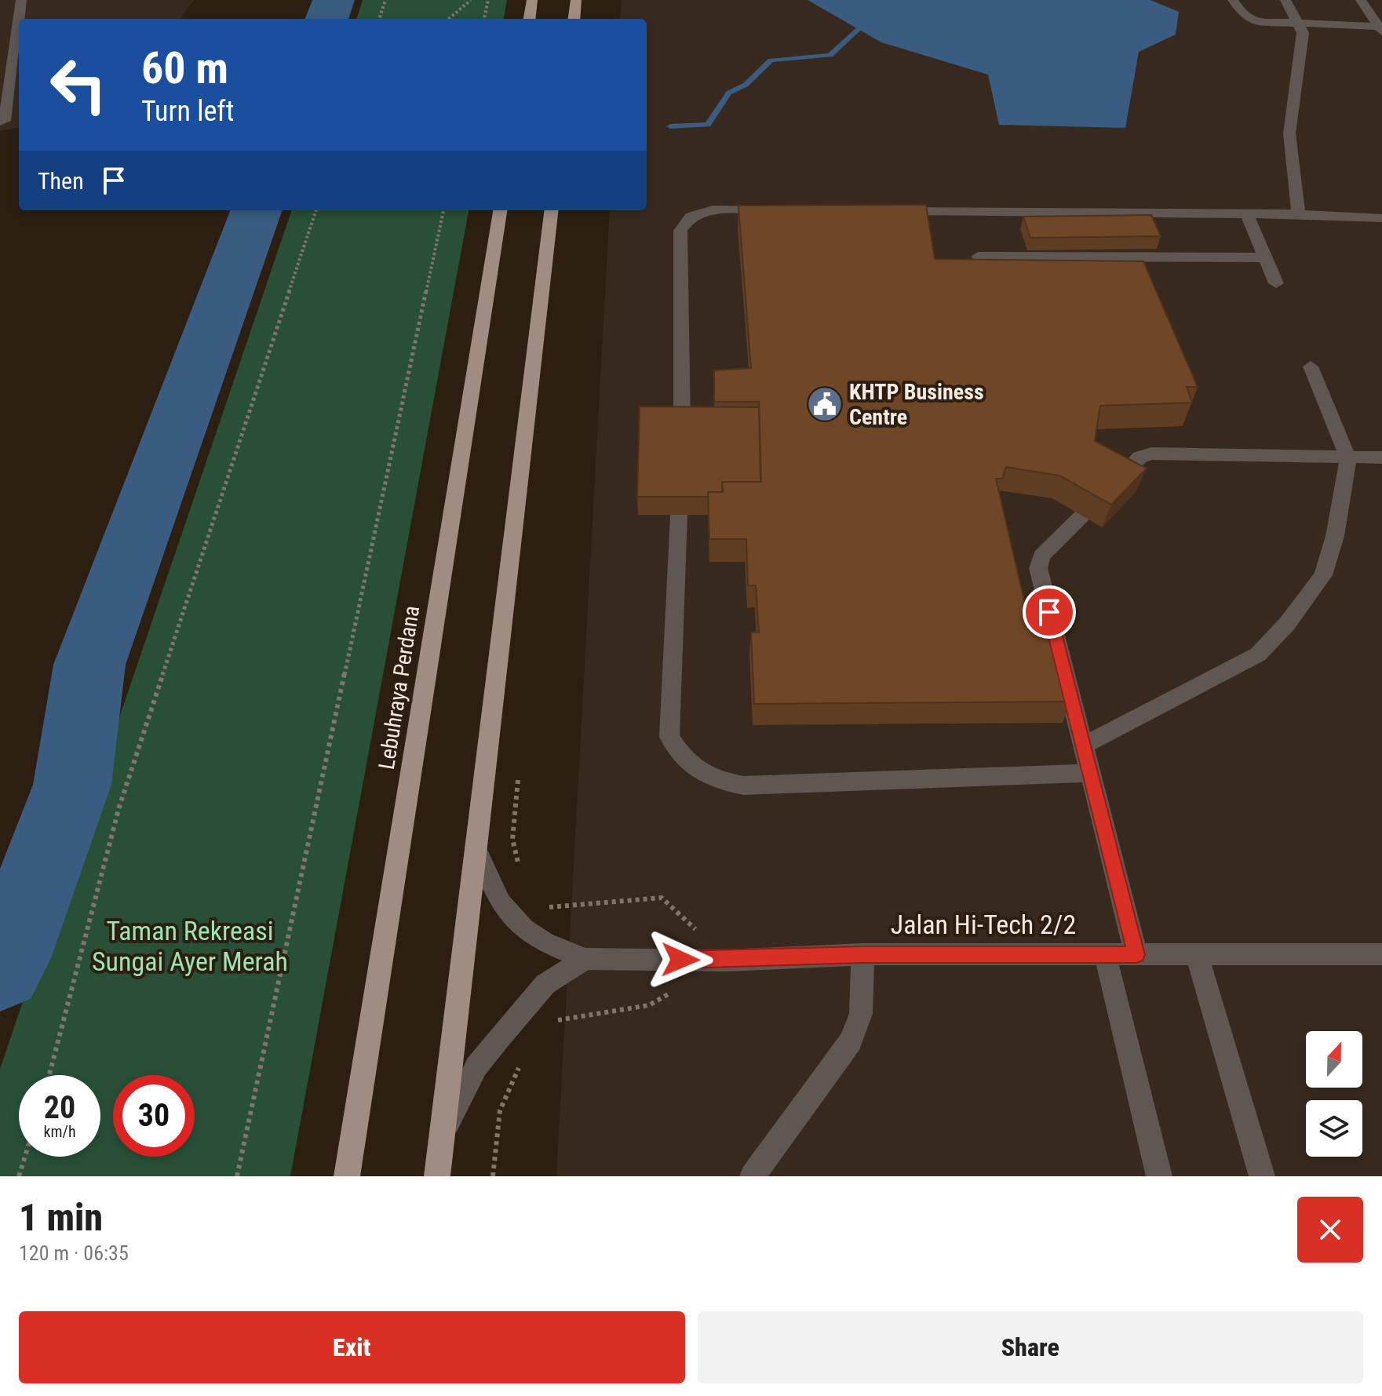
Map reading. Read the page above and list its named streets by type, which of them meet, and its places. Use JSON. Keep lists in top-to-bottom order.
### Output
{
  "streets": {
    "main road": ["Lebuhraya Perdana"],
    "street": ["Jalan Hi-Tech 2/2"]
  },
  "parks": ["Taman Rekreasi Sungai Ayer Merah"],
  "places": {
    "public building": ["KHTP Business Centre"]
  },
  "north": "top",
  "page": {
    "turn": ["60 m", "Turn left"],
    "then": "Then",
    "speed": "20 km/h",
    "limit": "30",
    "heading": ["1 min", "120 m · 06:35"],
    "buttons": ["Exit", "Share"]
  }
}
